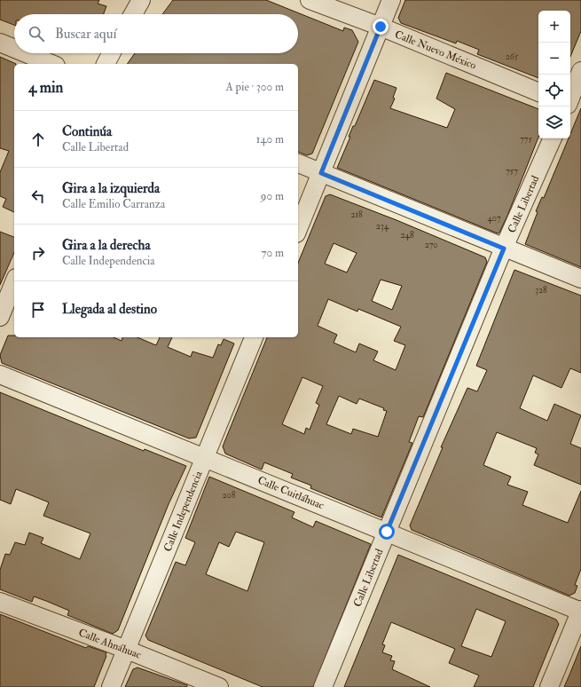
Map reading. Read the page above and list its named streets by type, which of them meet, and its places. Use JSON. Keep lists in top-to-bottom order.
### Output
{
  "streets": {
    "street": [
      "Calle Nuevo México",
      "Calle Libertad",
      "Calle Cuitláhuac",
      "Calle Independencia",
      "Calle Ahnáhuac"
    ]
  },
  "crossings": [
    ["Calle Libertad", "Calle Cuitláhuac"],
    ["Calle Cuitláhuac", "Calle Independencia"],
    ["Calle Independencia", "Calle Ahnáhuac"]
  ],
  "house_numbers": [
    "265",
    "775",
    "757",
    "218",
    "407",
    "234",
    "248",
    "270",
    "328",
    "208"
  ],
  "page": {
    "map_buttons": ["+", "−"],
    "search": "Buscar aquí",
    "heading": ["4 min", "A pie · 300 m"],
    "list": [
      ["Continúa", "Calle Libertad", "140 m"],
      ["Gira a la izquierda", "Calle Emilio Carranza", "90 m"],
      ["Gira a la derecha", "Calle Independencia", "70 m"],
      "Llegada al destino"
    ]
  }
}
